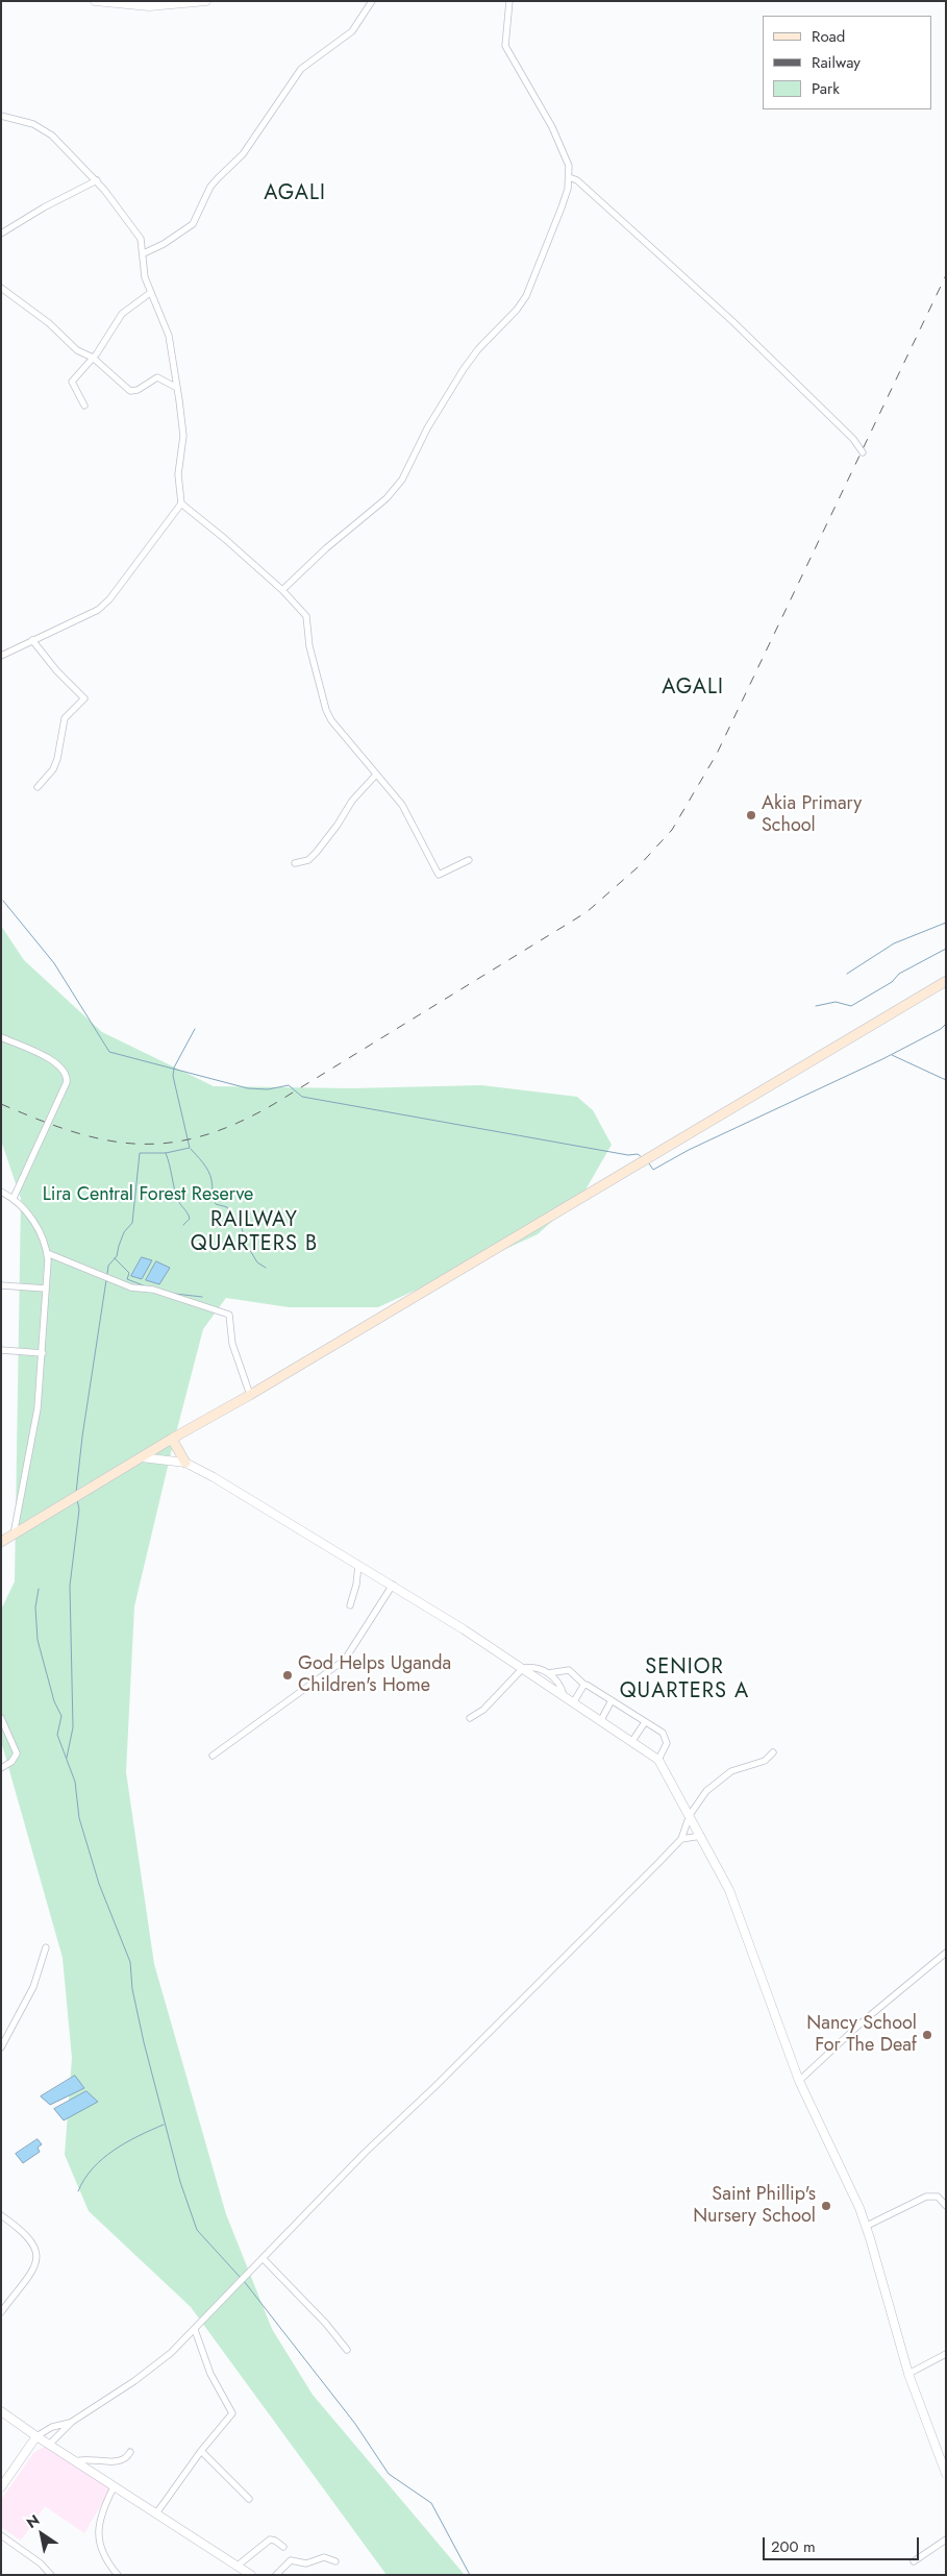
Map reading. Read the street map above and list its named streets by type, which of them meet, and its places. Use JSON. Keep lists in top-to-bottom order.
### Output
{
  "districts": [
    "AGALI",
    "AGALI",
    "RAILWAY QUARTERS B",
    "SENIOR QUARTERS A"
  ],
  "parks": ["Lira Central Forest Reserve"],
  "places": [
    "Akia Primary School",
    "God Helps Uganda Children's Home",
    "Nancy School For The Deaf",
    "Saint Phillip's Nursery School"
  ],
  "legend": ["Road", "Railway", "Park"],
  "scale_bar": "200 m",
  "north": "top left"
}
